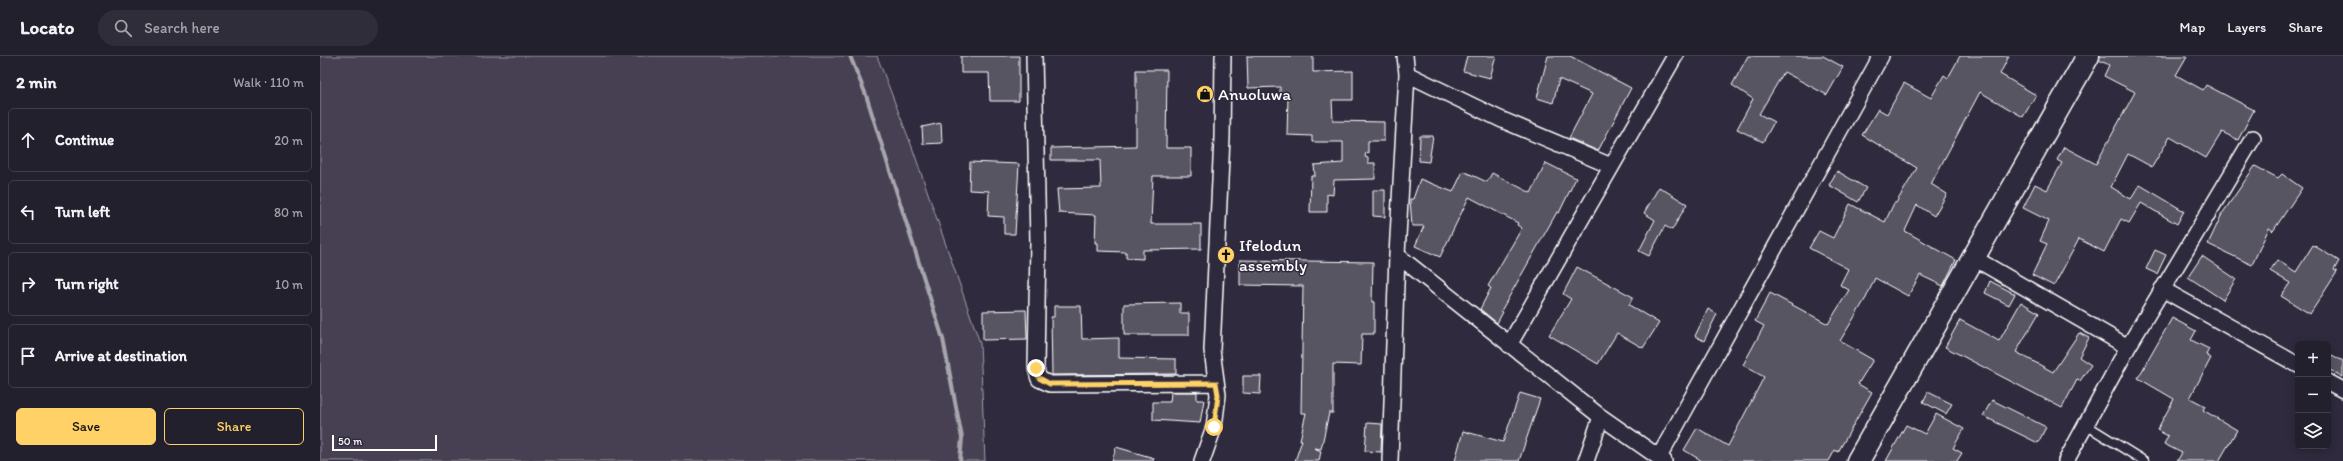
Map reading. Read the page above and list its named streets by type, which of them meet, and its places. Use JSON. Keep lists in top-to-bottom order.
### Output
{
  "places": {
    "shop": ["Anuoluwa"],
    "church": ["Ifelodun assembly"]
  },
  "scale_bar": "50 m",
  "page": {
    "header": "Locato",
    "search": "Search here",
    "nav": ["Map", "Layers", "Share"],
    "heading": ["2 min", "Walk · 110 m"],
    "list": [
      ["Continue", "20 m"],
      ["Turn left", "80 m"],
      ["Turn right", "10 m"],
      "Arrive at destination"
    ],
    "map_buttons": ["+", "−"],
    "buttons": ["Save", "Share"],
    "scale": "50 m"
  }
}
